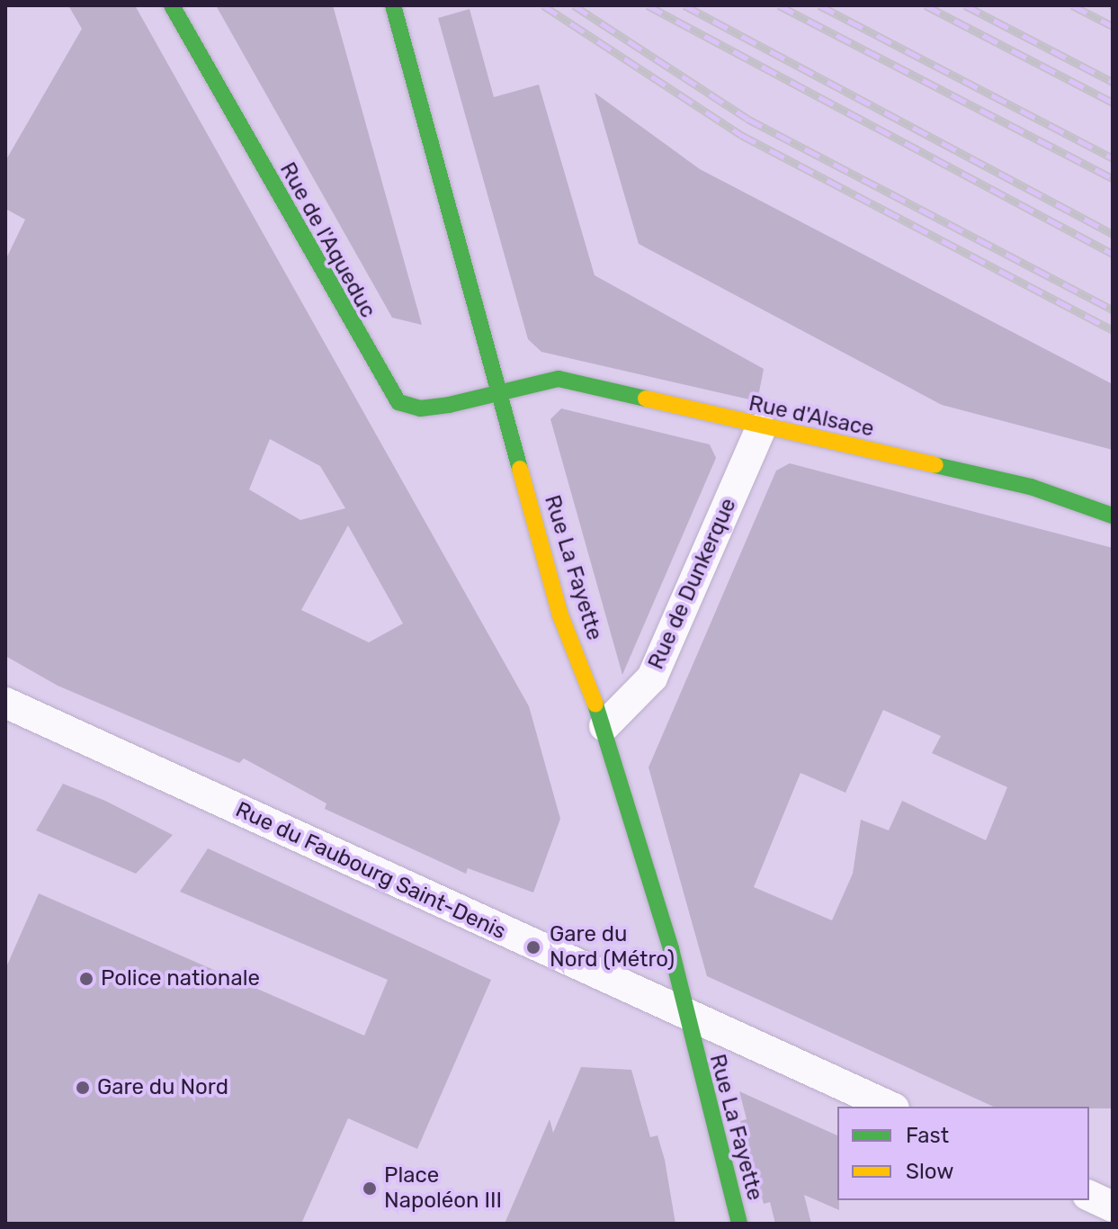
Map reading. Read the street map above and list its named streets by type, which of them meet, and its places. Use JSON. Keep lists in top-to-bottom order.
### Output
{
  "streets": {
    "main road": ["Rue de l'Aqueduc", "Rue d'Alsace", "Rue La Fayette"],
    "street": ["Rue de Dunkerque", "Rue du Faubourg Saint-Denis"]
  },
  "crossings": [
    ["Rue de l'Aqueduc", "Rue d'Alsace"],
    ["Rue de l'Aqueduc", "Rue La Fayette"],
    ["Rue d'Alsace", "Rue La Fayette"],
    ["Rue d'Alsace", "Rue de Dunkerque"],
    ["Rue La Fayette", "Rue de Dunkerque"],
    ["Rue La Fayette", "Rue du Faubourg Saint-Denis"]
  ],
  "places": [
    "Gare du Nord (Métro)",
    "Police nationale",
    "Gare du Nord",
    "Place Napoléon III"
  ],
  "legend": ["Fast", "Slow"]
}
